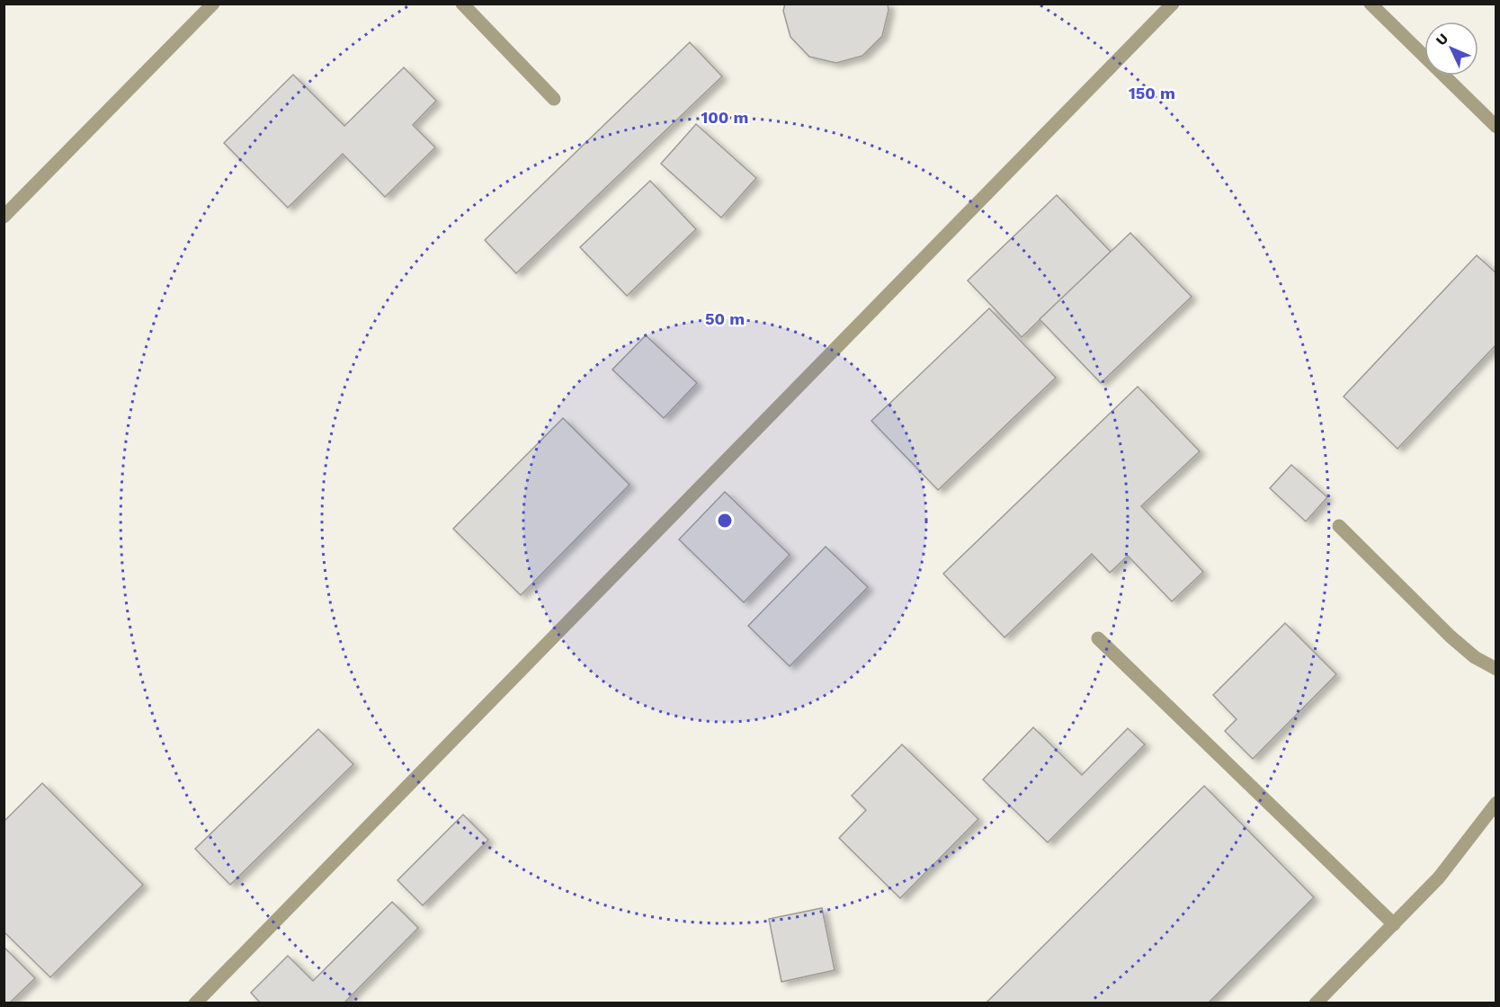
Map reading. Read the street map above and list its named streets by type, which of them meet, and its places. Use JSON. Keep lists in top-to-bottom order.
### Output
{
  "north": "top left",
  "rings": ["150 m", "100 m", "50 m"]
}
